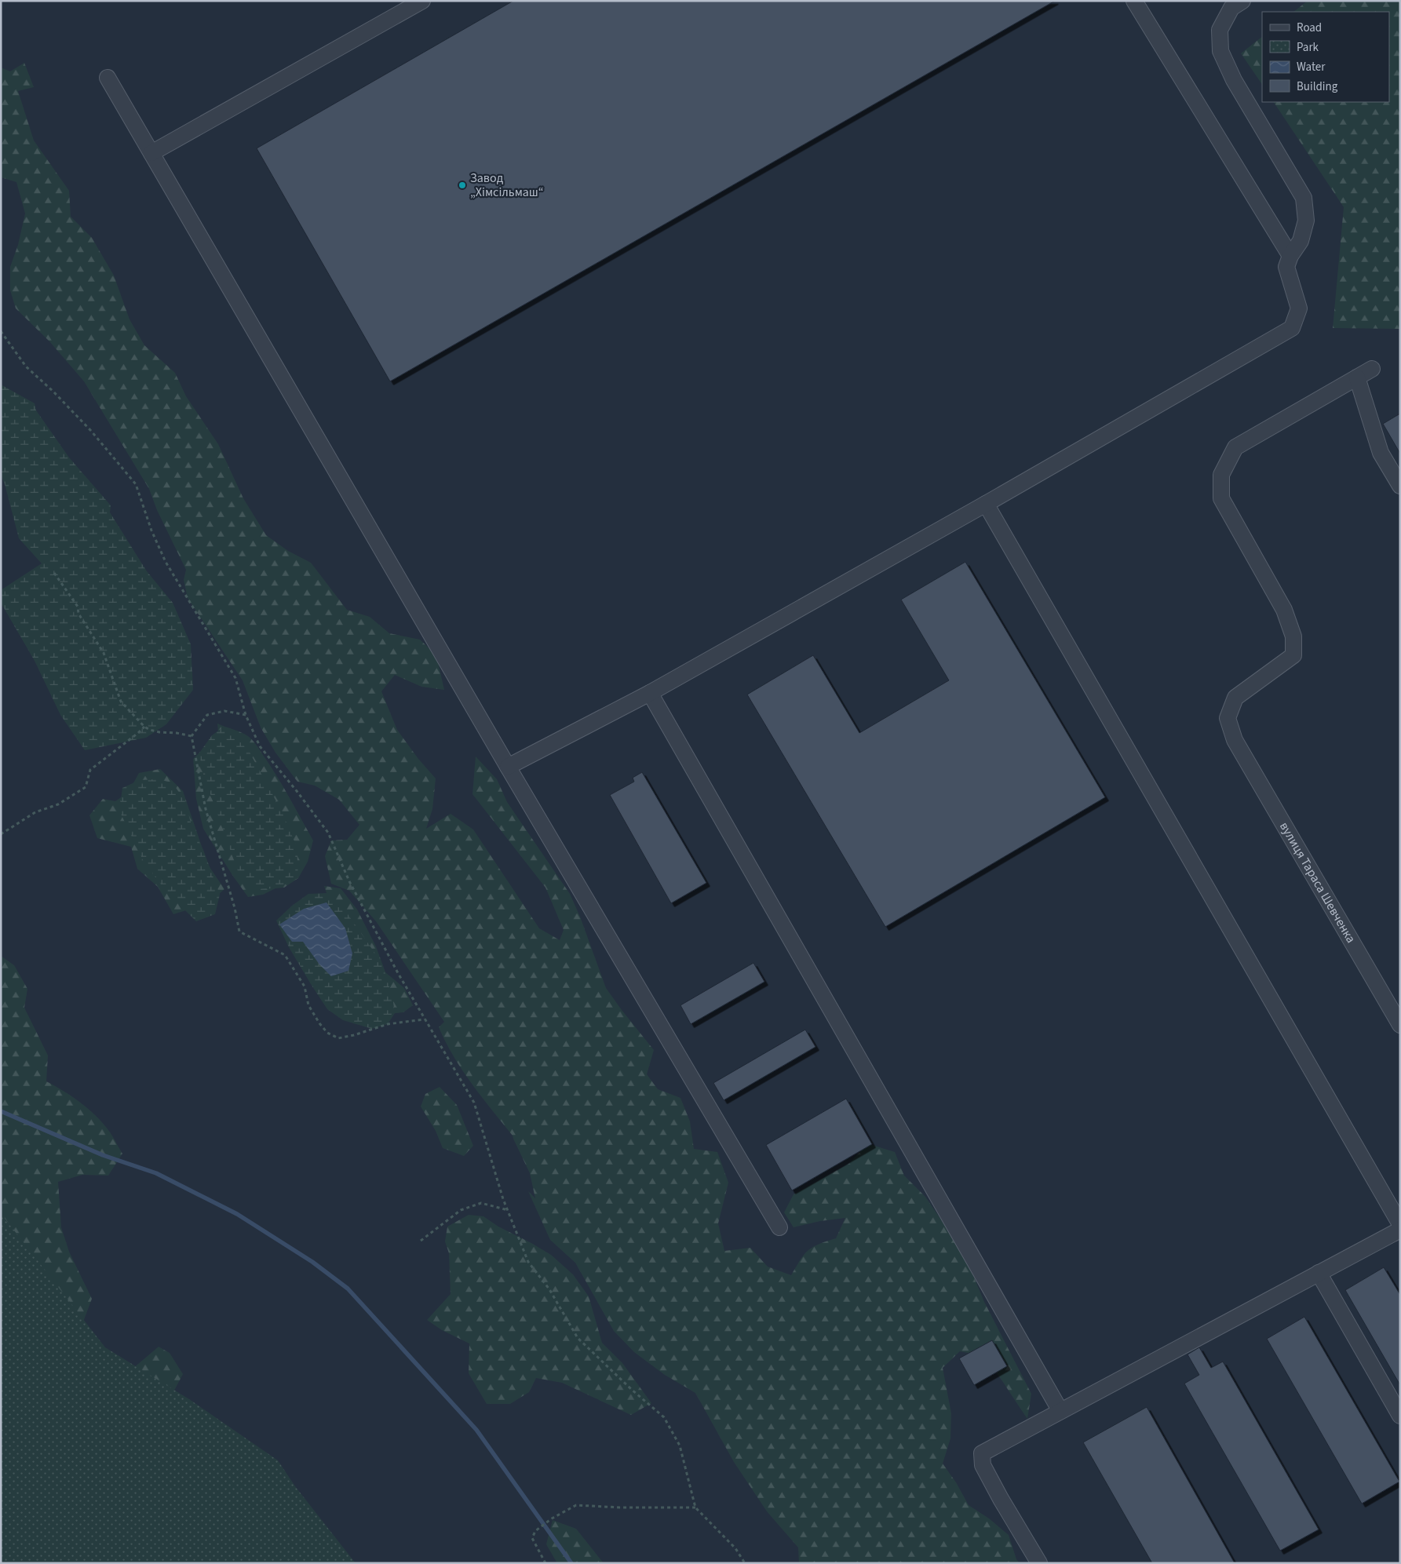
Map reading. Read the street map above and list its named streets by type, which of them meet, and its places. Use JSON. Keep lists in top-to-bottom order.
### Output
{
  "streets": {
    "lane": ["вулиця Тараса Шевченка"]
  },
  "places": ["Завод „Хімсільмаш“"],
  "legend": [
    "Road",
    "Park",
    "Water",
    "Building"
  ]
}
